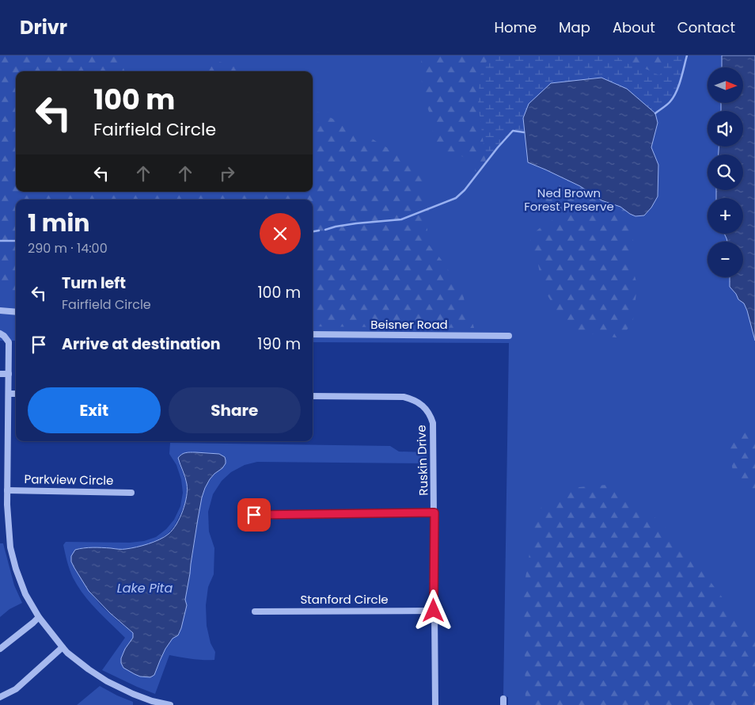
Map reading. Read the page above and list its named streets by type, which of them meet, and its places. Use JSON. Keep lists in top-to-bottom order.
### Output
{
  "streets": {
    "street": [
      "Beisner Road",
      "Ruskin Drive",
      "Parkview Circle",
      "Stanford Circle"
    ]
  },
  "crossings": [
    ["Ruskin Drive", "Stanford Circle"]
  ],
  "water": ["Lake Pita"],
  "parks": ["Ned Brown Forest Preserve"],
  "north": "right",
  "page": {
    "header": "Drivr",
    "nav": [
      "Home",
      "Map",
      "About",
      "Contact"
    ],
    "map_buttons": ["+", "−"],
    "turn": ["100 m", "Fairfield Circle"],
    "heading": ["1 min", "290 m · 14:00"],
    "list": [
      {
        "name": "Turn left",
        "note": "Fairfield Circle",
        "value": "100 m"
      },
      {
        "name": "Arrive at destination",
        "value": "190 m"
      }
    ],
    "buttons": ["Exit", "Share"]
  }
}
